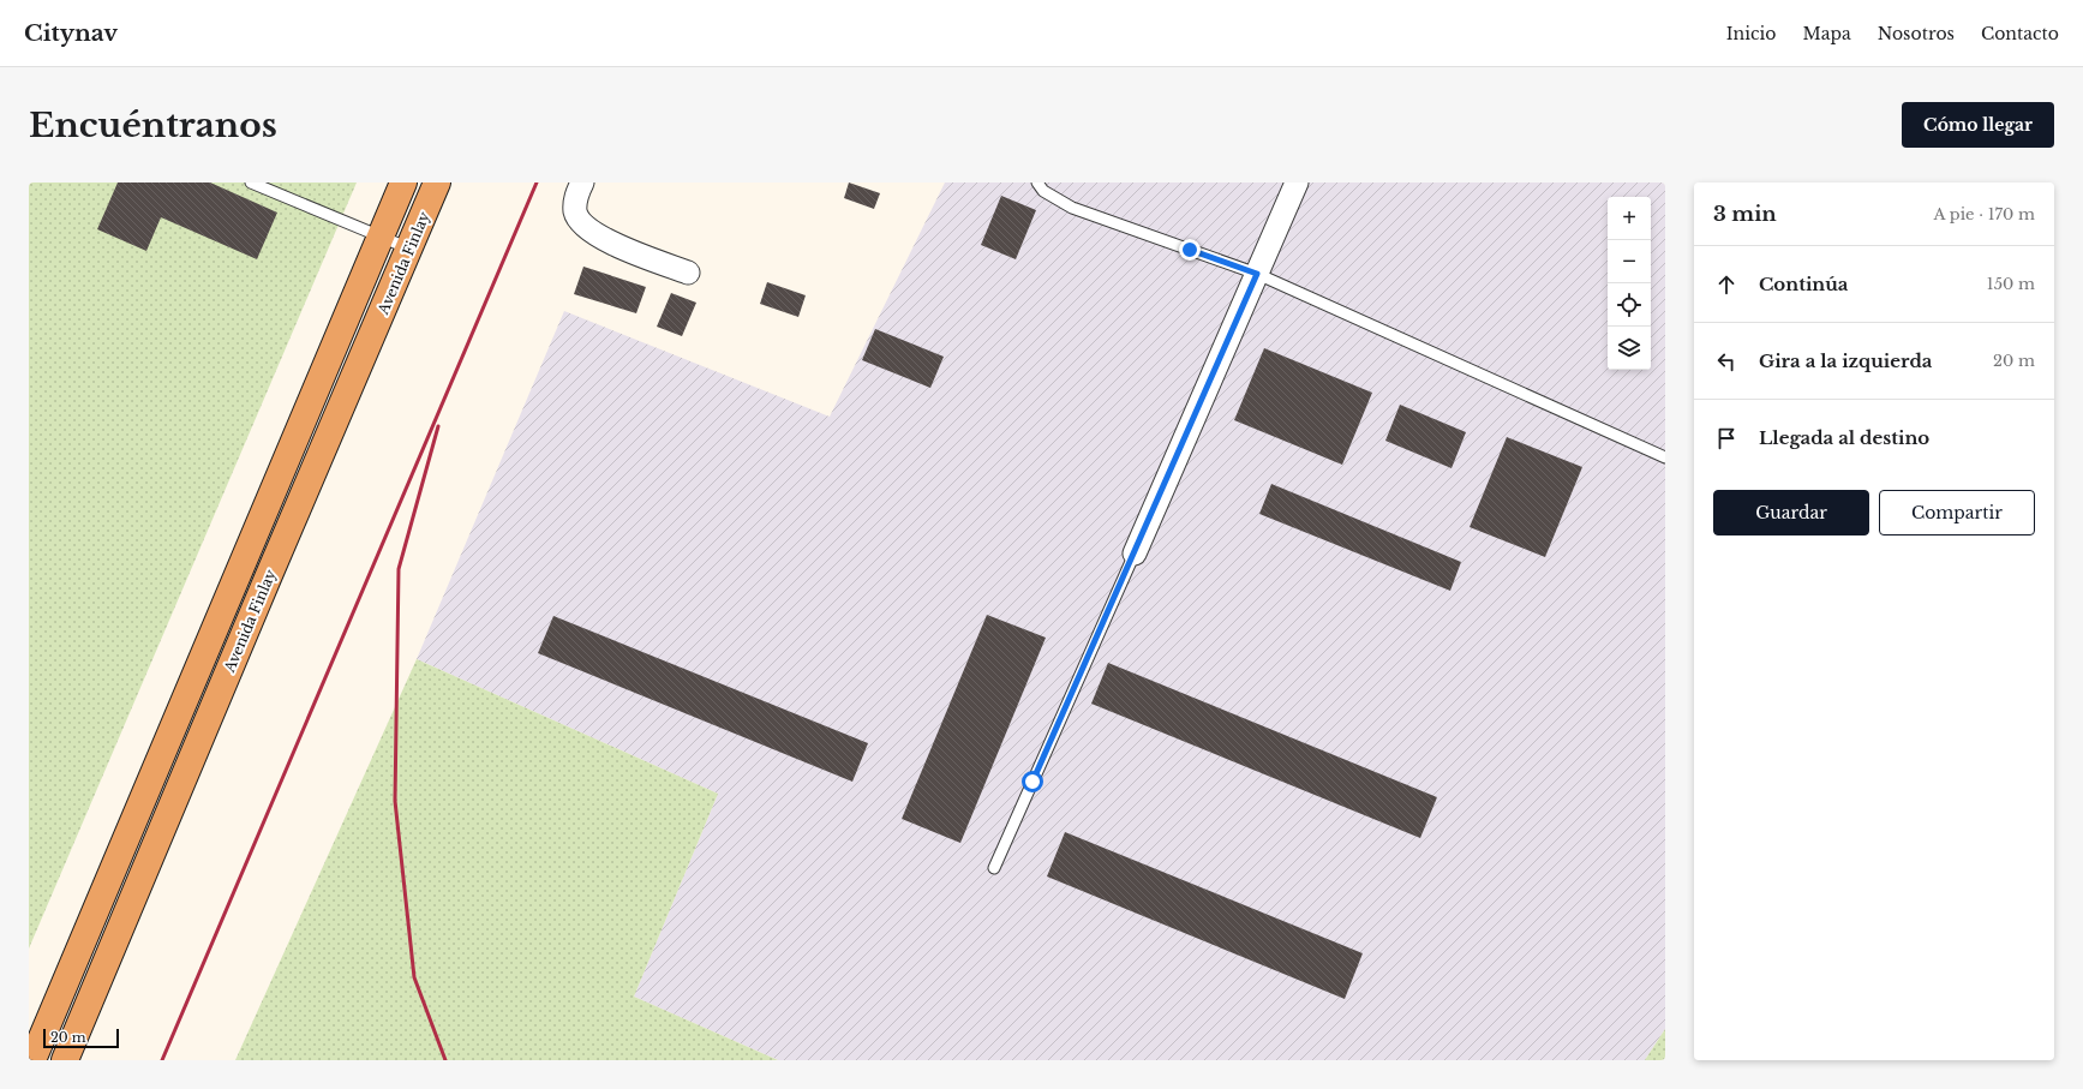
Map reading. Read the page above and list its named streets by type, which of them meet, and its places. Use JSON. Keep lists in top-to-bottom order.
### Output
{
  "streets": {
    "highway": ["Avenida Finlay"]
  },
  "scale_bar": "20 m",
  "page": {
    "header": "Citynav",
    "nav": [
      "Inicio",
      "Mapa",
      "Nosotros",
      "Contacto"
    ],
    "buttons": [
      "Cómo llegar",
      ["Guardar", "Compartir"]
    ],
    "title": "Encuéntranos",
    "heading": ["3 min", "A pie · 170 m"],
    "map_buttons": ["+", "−"],
    "list": [
      ["Continúa", "150 m"],
      ["Gira a la izquierda", "20 m"],
      "Llegada al destino"
    ],
    "scale": "20 m"
  }
}
